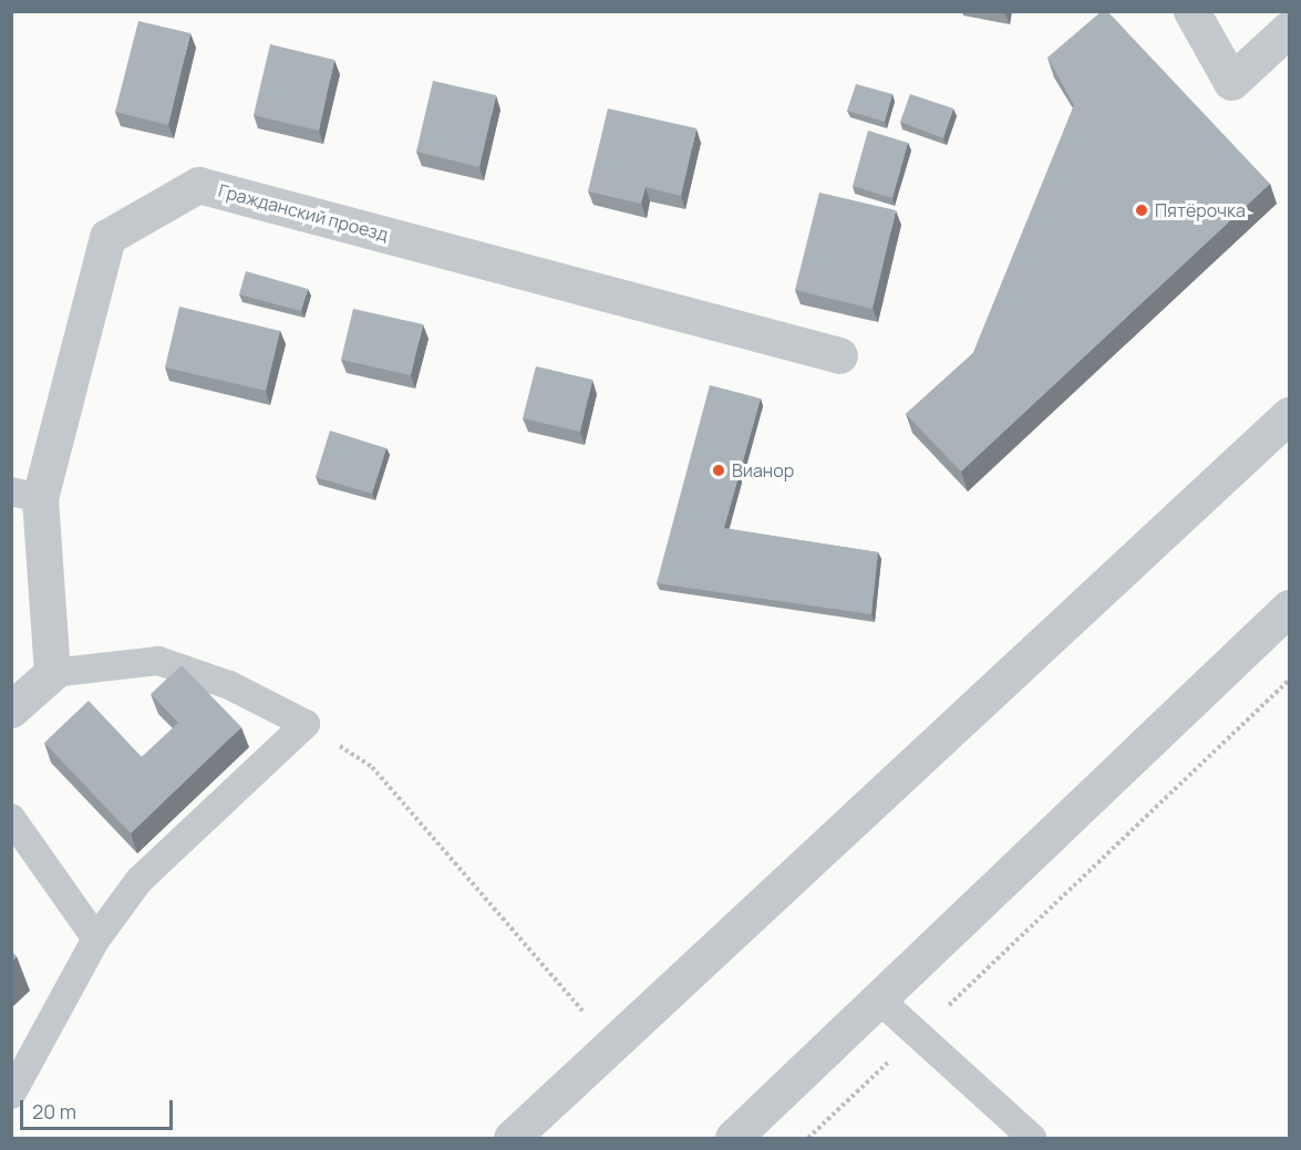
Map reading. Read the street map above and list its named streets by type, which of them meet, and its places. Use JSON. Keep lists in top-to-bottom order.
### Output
{
  "streets": {
    "street": ["Гражданский проезд"]
  },
  "places": ["Пятёрочка", "Вианор"],
  "scale_bar": "20 m"
}
